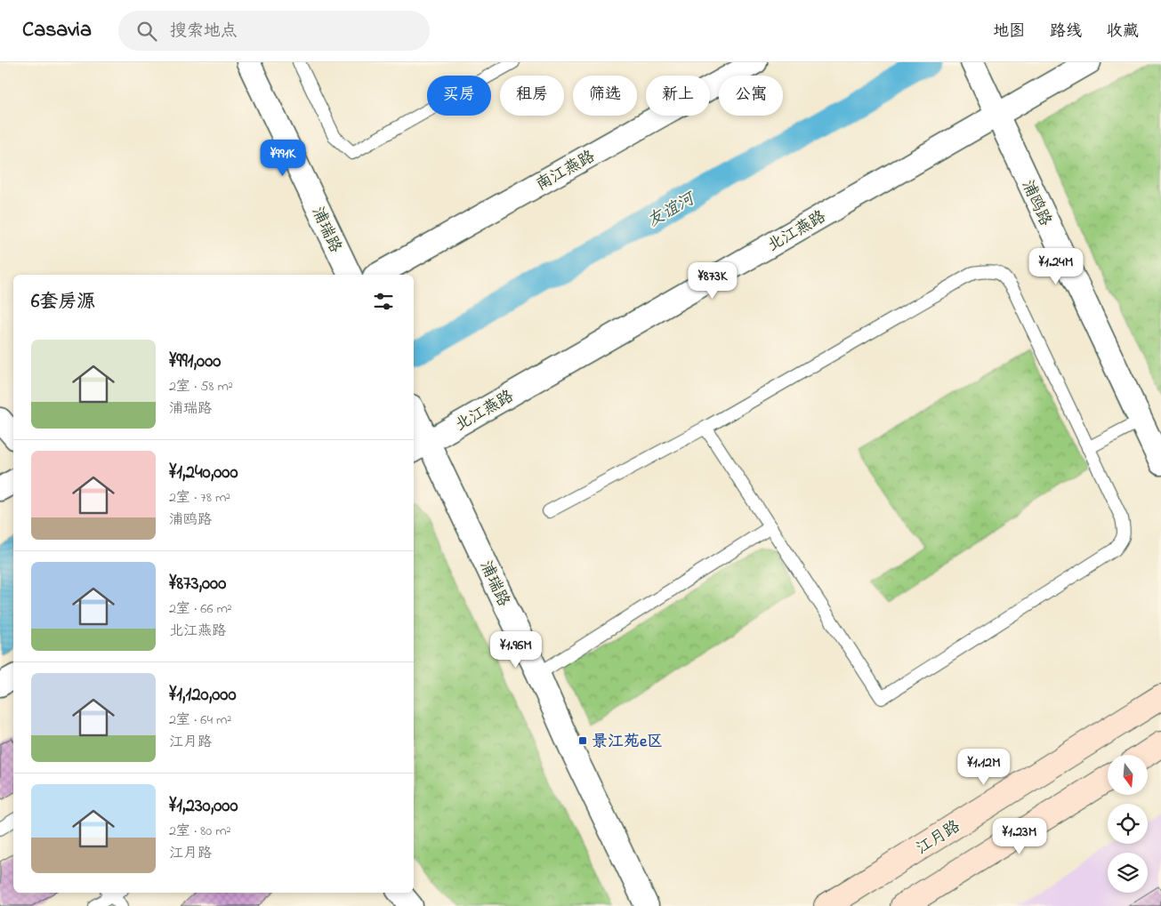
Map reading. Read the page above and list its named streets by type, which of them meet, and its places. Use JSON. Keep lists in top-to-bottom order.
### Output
{
  "streets": {
    "street": [
      "南江燕路",
      "浦鸥路",
      "浦瑞路",
      "北江燕路",
      "江月路"
    ]
  },
  "crossings": [
    ["浦鸥路", "北江燕路"],
    ["浦瑞路", "北江燕路"]
  ],
  "water": ["友谊河"],
  "places": {
    "transit": ["景江苑e区"]
  },
  "north": "bottom",
  "page": {
    "header": "Casavia",
    "search": "搜索地点",
    "nav": ["地图", "路线", "收藏"],
    "chip": [
      "买房",
      "租房",
      "筛选",
      "新上",
      "公寓"
    ],
    "price": [
      "¥991K",
      "¥1.24M",
      "¥873K",
      "¥1.96M",
      "¥1.12M",
      "¥1.23M"
    ],
    "heading": "6套房源",
    "list": [
      {
        "name": "¥991,000",
        "note": "2室 · 58 m² · 浦瑞路"
      },
      {
        "name": "¥1,240,000",
        "note": "2室 · 78 m² · 浦鸥路"
      },
      {
        "name": "¥873,000",
        "note": "2室 · 66 m² · 北江燕路"
      },
      {
        "name": "¥1,120,000",
        "note": "2室 · 64 m² · 江月路"
      },
      {
        "name": "¥1,230,000",
        "note": "2室 · 80 m² · 江月路"
      }
    ]
  }
}
